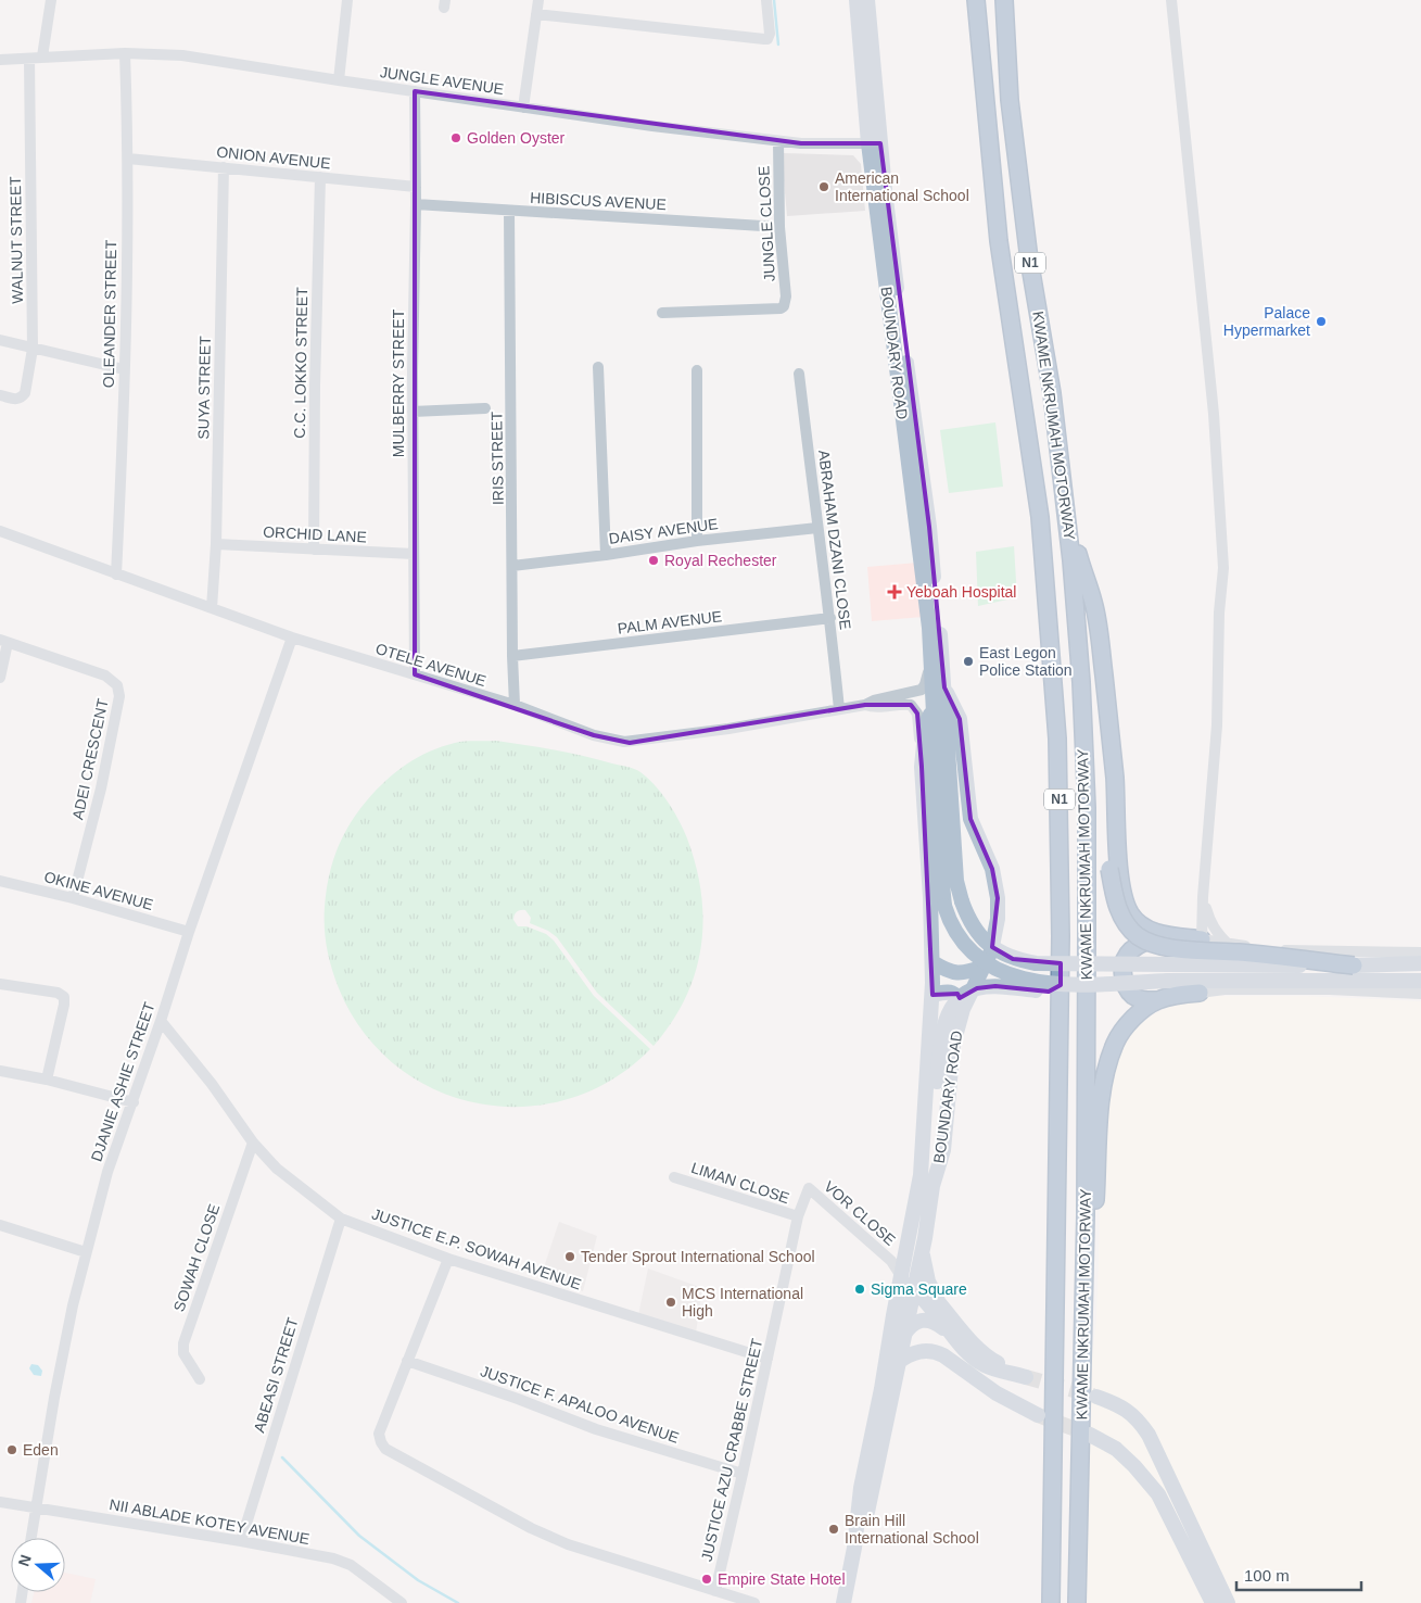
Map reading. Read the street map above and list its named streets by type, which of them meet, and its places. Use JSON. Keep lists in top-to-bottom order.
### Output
{
  "streets": {
    "highway": ["N1", "KWAME NKRUMAH MOTORWAY"],
    "main road": ["BOUNDARY ROAD"],
    "street": [
      "JUNGLE AVENUE",
      "ONION AVENUE",
      "HIBISCUS AVENUE",
      "JUNGLE CLOSE",
      "WALNUT STREET",
      "OLEANDER STREET",
      "C.C. LOKKO STREET",
      "MULBERRY STREET",
      "SUYA STREET",
      "IRIS STREET",
      "DAISY AVENUE",
      "ORCHID LANE",
      "ABRAHAM DZANI CLOSE",
      "PALM AVENUE",
      "OTELE AVENUE",
      "ADEI CRESCENT",
      "OKINE AVENUE",
      "DJANIE ASHIE STREET",
      "LIMAN CLOSE",
      "VOR CLOSE",
      "JUSTICE E.P. SOWAH AVENUE",
      "SOWAH CLOSE",
      "ABEASI STREET",
      "JUSTICE F. APALOO AVENUE",
      "JUSTICE AZU CRABBE STREET",
      "NII ABLADE KOTEY AVENUE"
    ]
  },
  "crossings": [
    ["JUNGLE AVENUE", "JUNGLE CLOSE"],
    ["JUNGLE AVENUE", "WALNUT STREET"],
    ["JUNGLE AVENUE", "OLEANDER STREET"],
    ["JUNGLE AVENUE", "BOUNDARY ROAD"],
    ["JUNGLE AVENUE", "MULBERRY STREET"],
    ["ONION AVENUE", "OLEANDER STREET"],
    ["ONION AVENUE", "C.C. LOKKO STREET"],
    ["ONION AVENUE", "MULBERRY STREET"],
    ["ONION AVENUE", "SUYA STREET"],
    ["HIBISCUS AVENUE", "JUNGLE CLOSE"],
    ["HIBISCUS AVENUE", "MULBERRY STREET"],
    ["HIBISCUS AVENUE", "IRIS STREET"],
    ["OLEANDER STREET", "OTELE AVENUE"],
    ["BOUNDARY ROAD", "OTELE AVENUE"],
    ["BOUNDARY ROAD", "VOR CLOSE"],
    ["C.C. LOKKO STREET", "ORCHID LANE"],
    ["MULBERRY STREET", "ORCHID LANE"],
    ["MULBERRY STREET", "OTELE AVENUE"],
    ["SUYA STREET", "ORCHID LANE"],
    ["SUYA STREET", "OTELE AVENUE"],
    ["IRIS STREET", "DAISY AVENUE"],
    ["IRIS STREET", "PALM AVENUE"],
    ["IRIS STREET", "OTELE AVENUE"],
    ["DAISY AVENUE", "ABRAHAM DZANI CLOSE"],
    ["ABRAHAM DZANI CLOSE", "PALM AVENUE"],
    ["ABRAHAM DZANI CLOSE", "OTELE AVENUE"],
    ["OTELE AVENUE", "DJANIE ASHIE STREET"],
    ["ADEI CRESCENT", "OKINE AVENUE"],
    ["OKINE AVENUE", "DJANIE ASHIE STREET"],
    ["DJANIE ASHIE STREET", "JUSTICE E.P. SOWAH AVENUE"],
    ["DJANIE ASHIE STREET", "NII ABLADE KOTEY AVENUE"],
    ["LIMAN CLOSE", "JUSTICE AZU CRABBE STREET"],
    ["VOR CLOSE", "JUSTICE AZU CRABBE STREET"],
    ["JUSTICE E.P. SOWAH AVENUE", "SOWAH CLOSE"],
    ["JUSTICE E.P. SOWAH AVENUE", "ABEASI STREET"],
    ["JUSTICE E.P. SOWAH AVENUE", "JUSTICE AZU CRABBE STREET"],
    ["ABEASI STREET", "NII ABLADE KOTEY AVENUE"],
    ["JUSTICE F. APALOO AVENUE", "JUSTICE AZU CRABBE STREET"]
  ],
  "places": {
    "other": [
      "Golden Oyster",
      "American International School",
      "Palace Hypermarket",
      "Royal Rechester",
      "East Legon Police Station",
      "Tender Sprout International School",
      "Sigma Square",
      "MCS International High",
      "Eden",
      "Brain Hill International School",
      "Empire State Hotel"
    ],
    "health": ["Yeboah Hospital"]
  },
  "scale_bar": "100 m",
  "north": "left"
}
